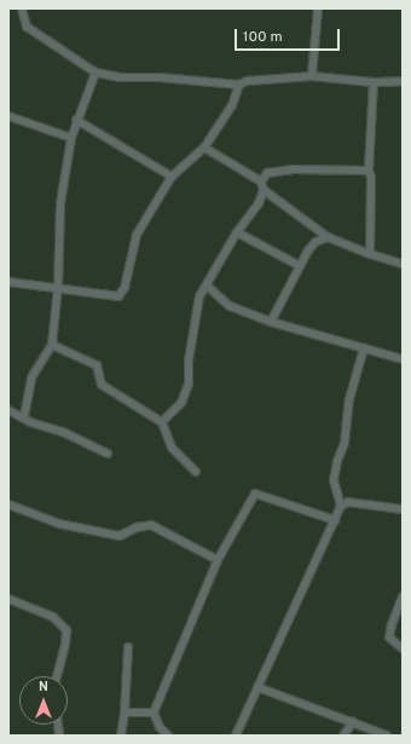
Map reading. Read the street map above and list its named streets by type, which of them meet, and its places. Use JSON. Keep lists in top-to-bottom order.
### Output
{
  "scale_bar": "100 m",
  "north": "top"
}
